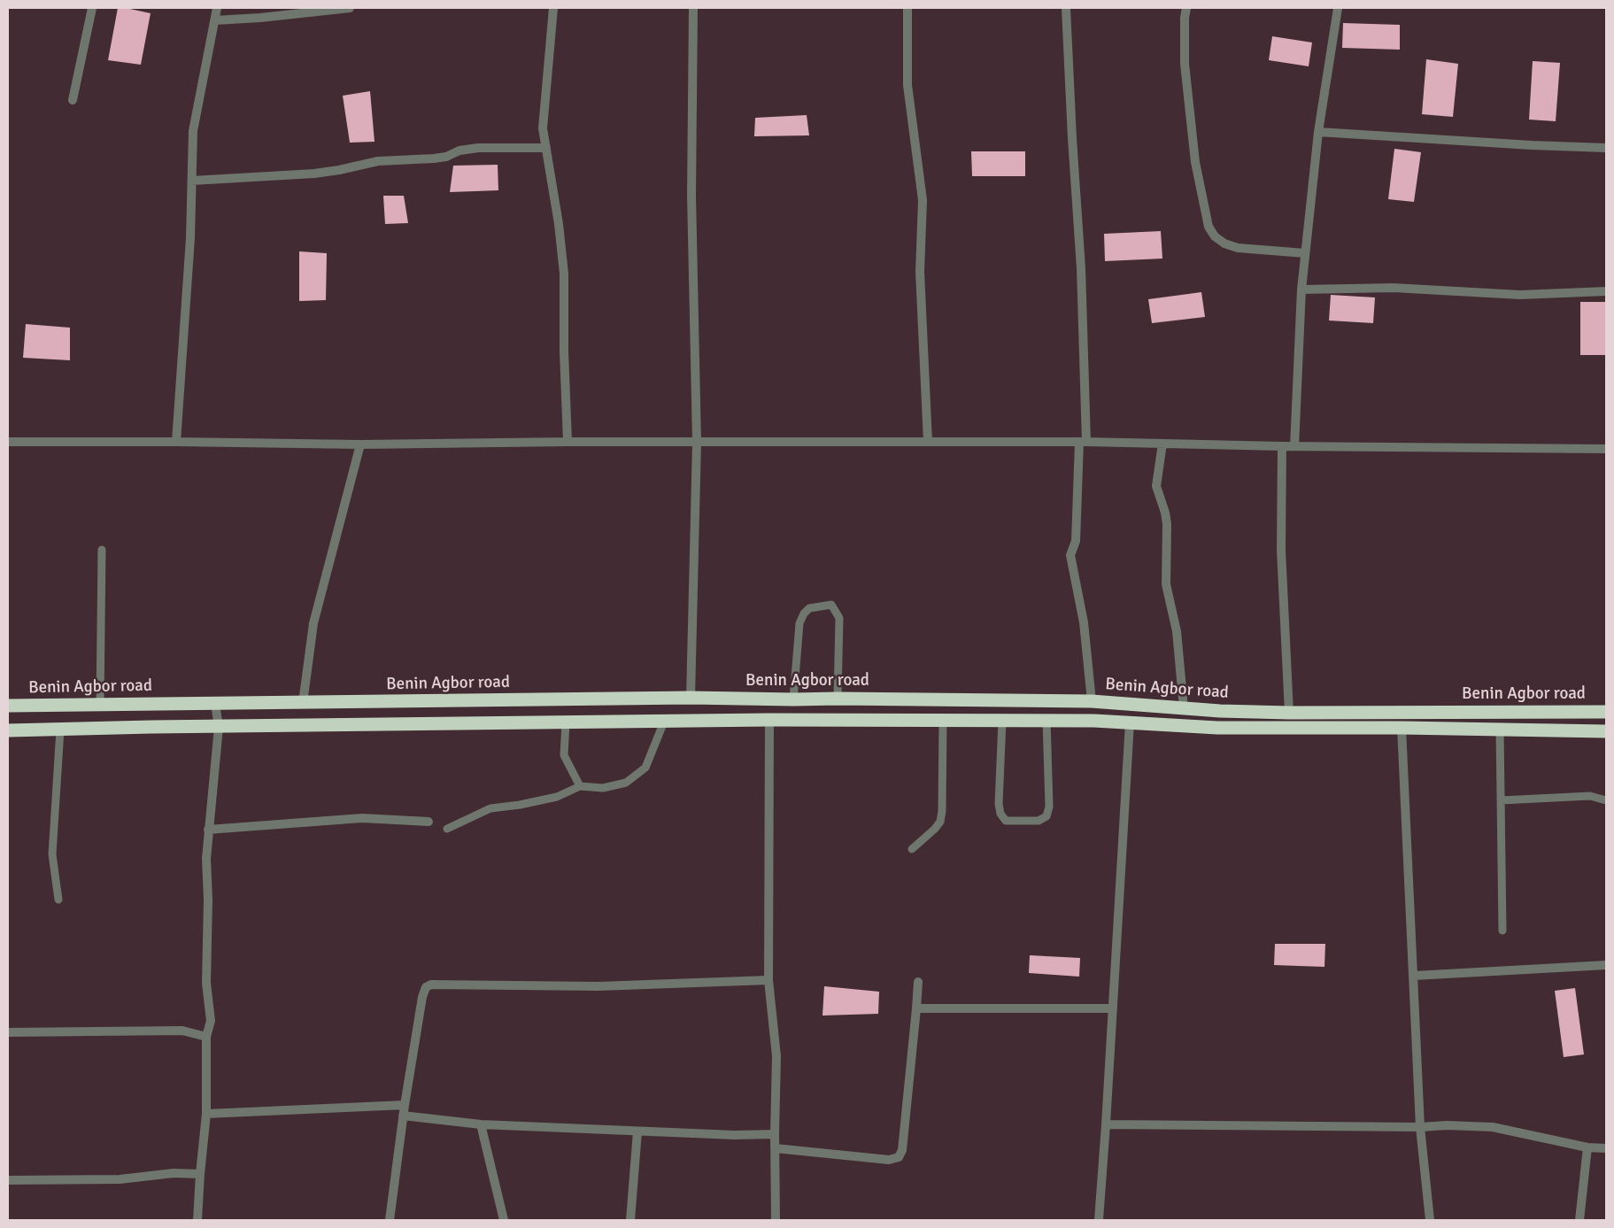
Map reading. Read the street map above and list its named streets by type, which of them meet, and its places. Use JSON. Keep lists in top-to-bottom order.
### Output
{
  "streets": {
    "highway": ["Benin Agbor road"]
  }
}
